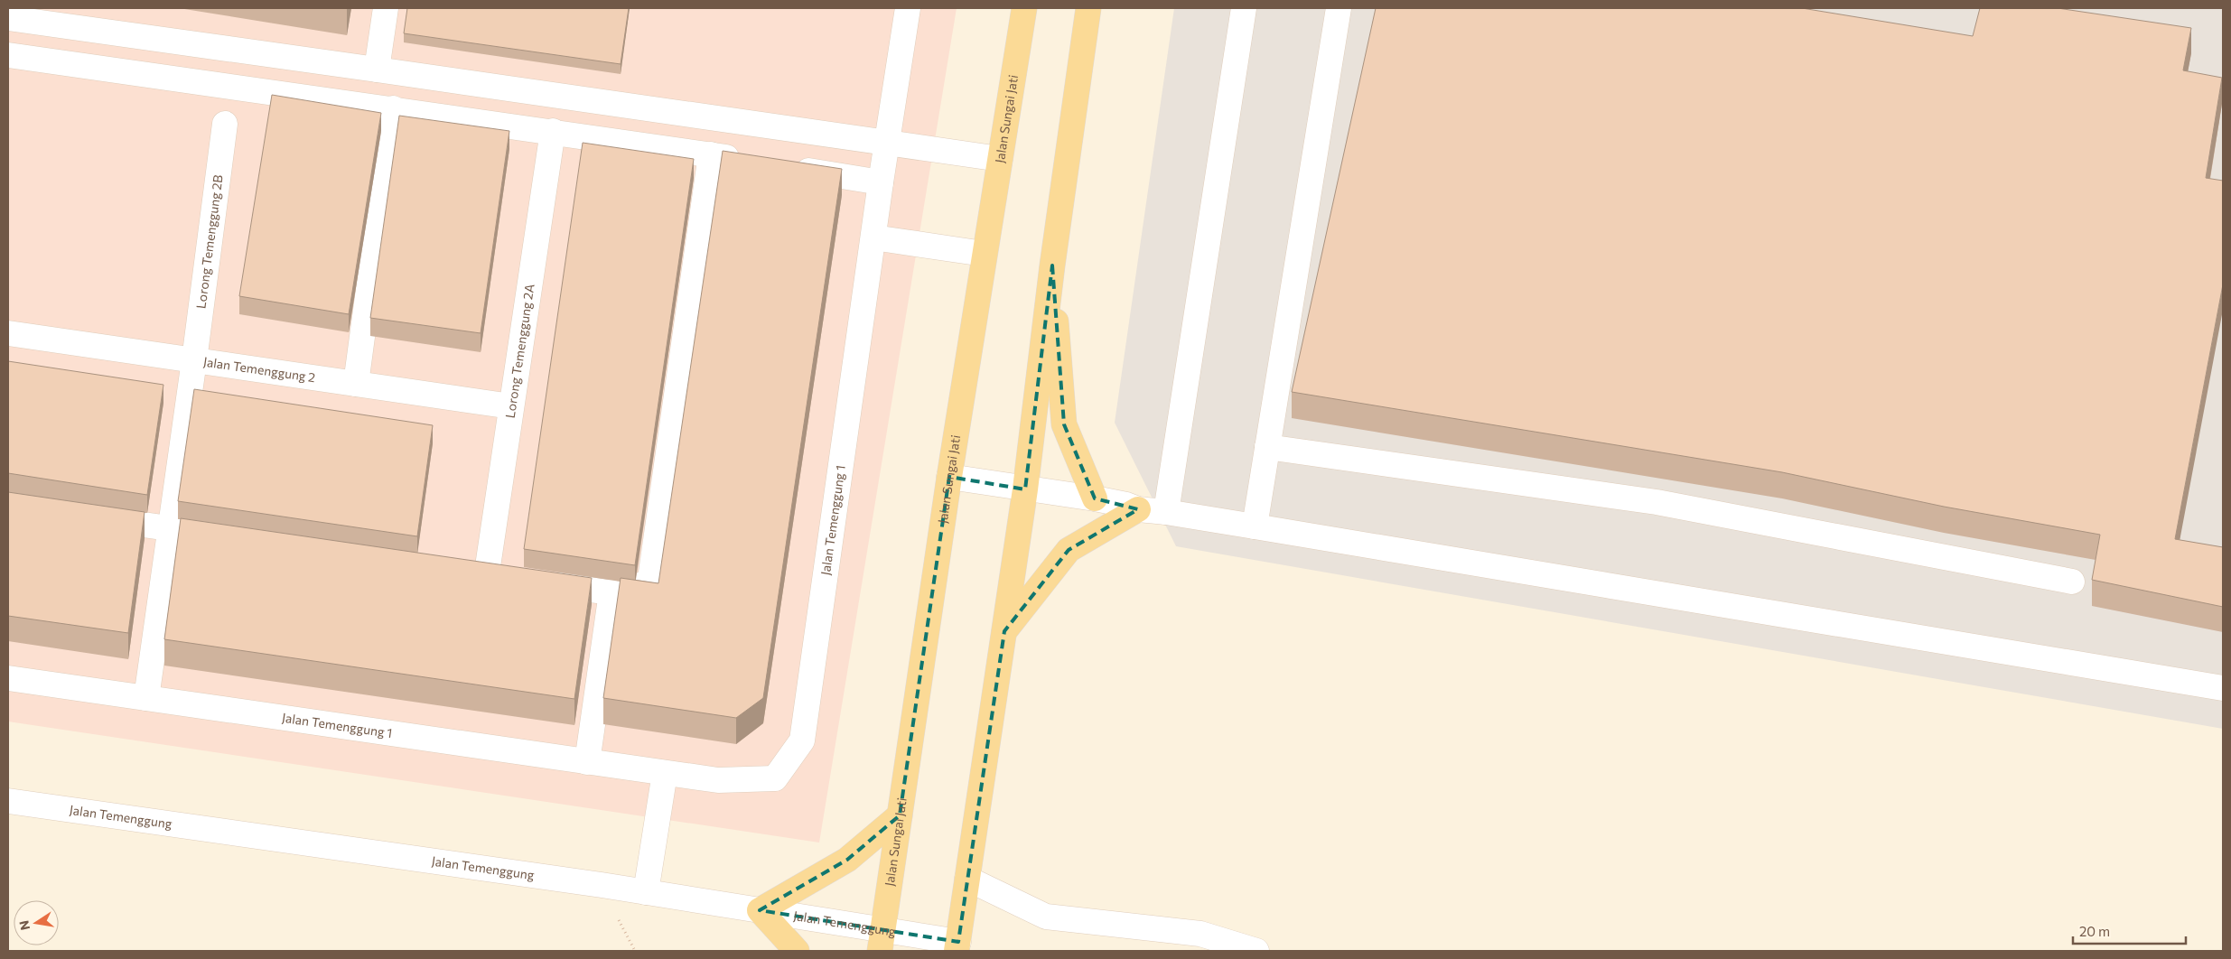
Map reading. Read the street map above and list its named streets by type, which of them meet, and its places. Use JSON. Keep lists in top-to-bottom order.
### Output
{
  "streets": {
    "main road": ["Jalan Sungai Jati"],
    "street": [
      "Lorong Temenggung 2B",
      "Lorong Temenggung 2A",
      "Jalan Temenggung 2",
      "Jalan Temenggung 1",
      "Jalan Temenggung"
    ]
  },
  "crossings": [
    ["Jalan Sungai Jati", "Jalan Temenggung"],
    ["Lorong Temenggung 2B", "Jalan Temenggung 2"],
    ["Lorong Temenggung 2B", "Jalan Temenggung 1"],
    ["Lorong Temenggung 2A", "Jalan Temenggung 2"]
  ],
  "scale_bar": "20 m",
  "north": "left"
}
